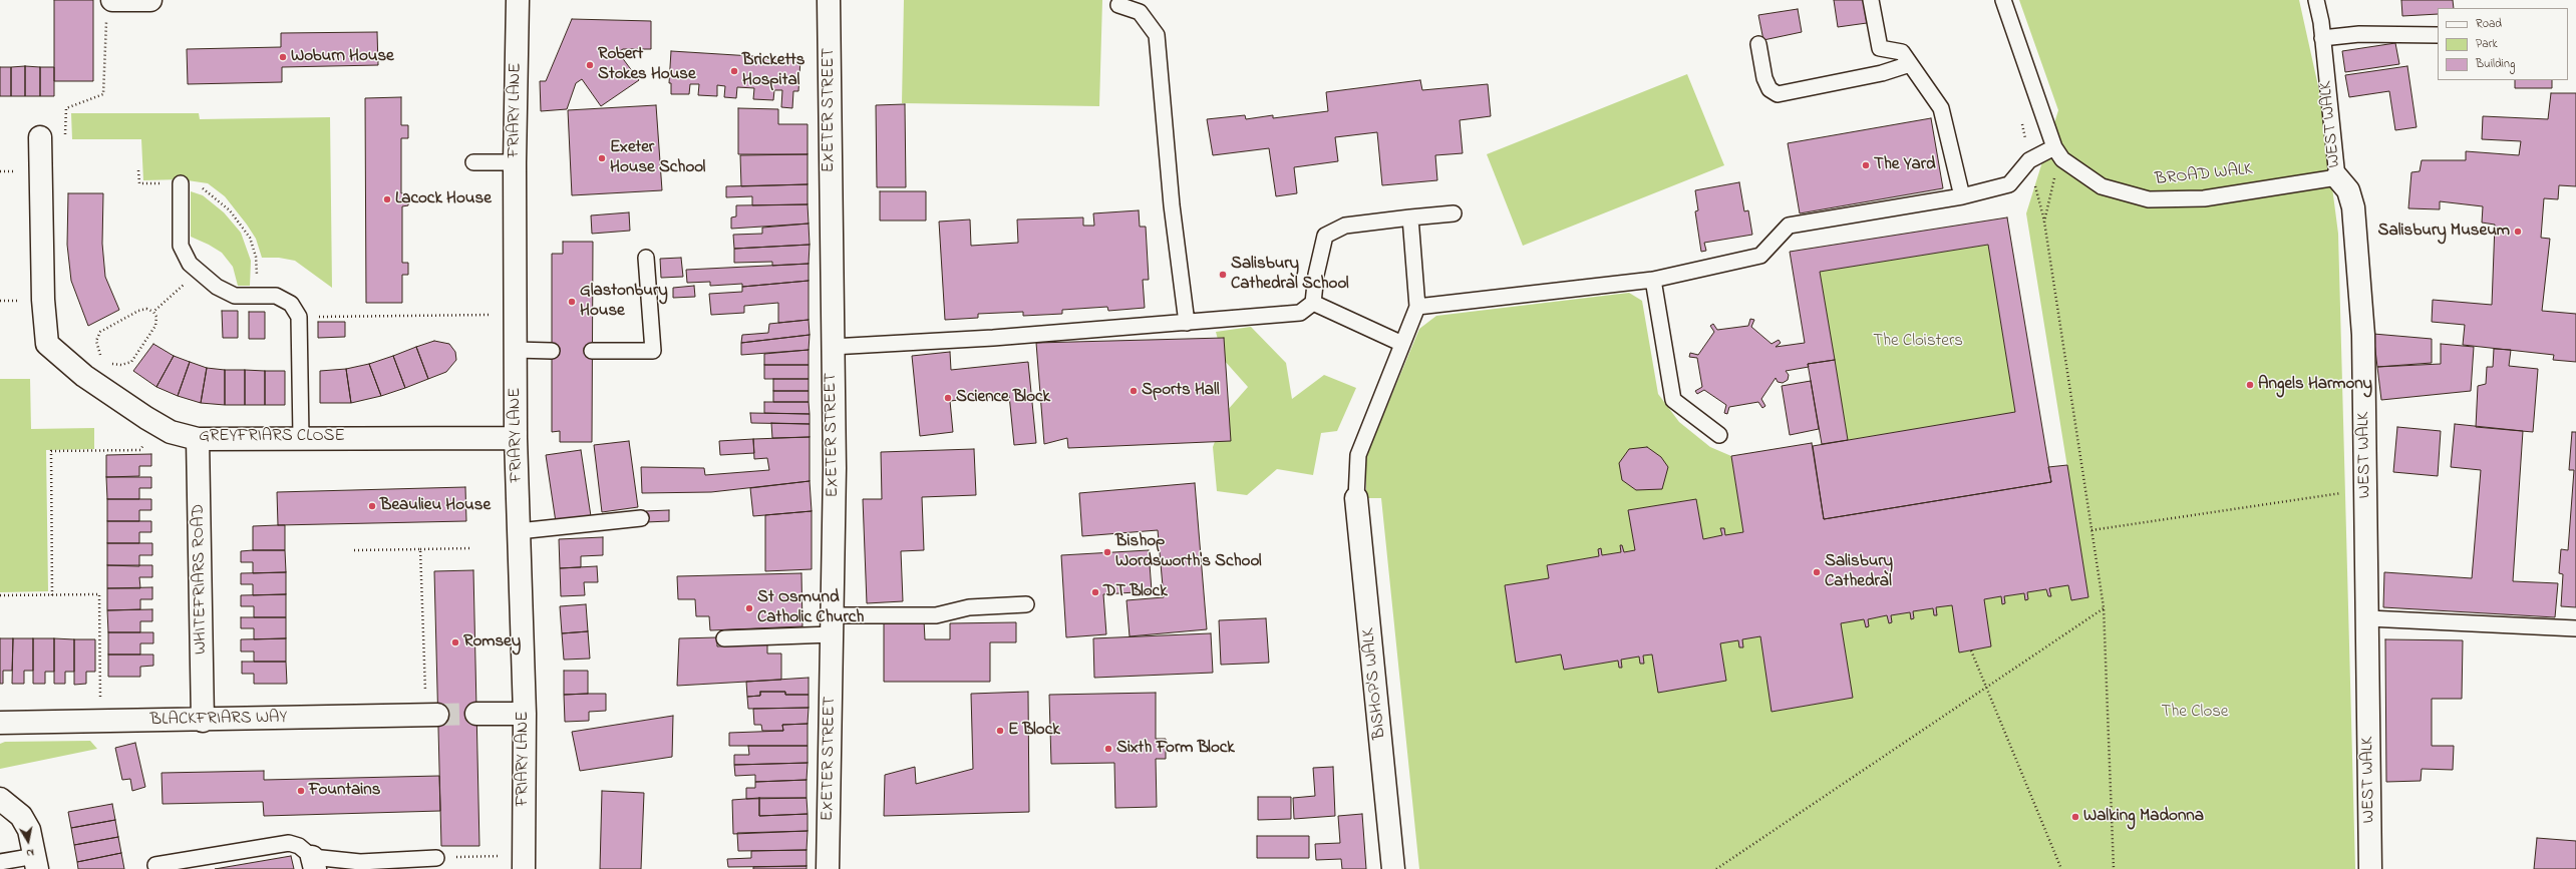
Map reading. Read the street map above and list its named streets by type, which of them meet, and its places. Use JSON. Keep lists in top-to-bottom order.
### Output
{
  "streets": {
    "street": [
      "FRIARY LANE",
      "EXETER STREET",
      "WEST WALK",
      "GREYFRIARS CLOSE",
      "WHITEFRIARS ROAD",
      "BISHOP'S WALK",
      "BLACKFRIARS WAY"
    ],
    "lane": ["BROAD WALK"]
  },
  "crossings": [
    ["FRIARY LANE", "GREYFRIARS CLOSE"],
    ["WEST WALK", "BROAD WALK"],
    ["GREYFRIARS CLOSE", "WHITEFRIARS ROAD"],
    ["WHITEFRIARS ROAD", "BLACKFRIARS WAY"]
  ],
  "parks": ["The Cloisters", "The Close"],
  "places": [
    "Woburn House",
    "Robert Stokes House",
    "Bricketts Hospital",
    "Exeter House School",
    "The Yard",
    "Lacock House",
    "Salisbury Museum",
    "Salisbury Cathedral School",
    "Glastonbury House",
    "Angels Harmony",
    "Sports Hall",
    "Science Block",
    "Beaulieu House",
    "Bishop Wordsworth's School",
    "Salisbury Cathedral",
    "DT Block",
    "St Osmund Catholic Church",
    "Romsey",
    "E Block",
    "Sixth Form Block",
    "Fountains",
    "Walking Madonna"
  ],
  "legend": ["Road", "Park", "Building"],
  "north": "bottom"
}
